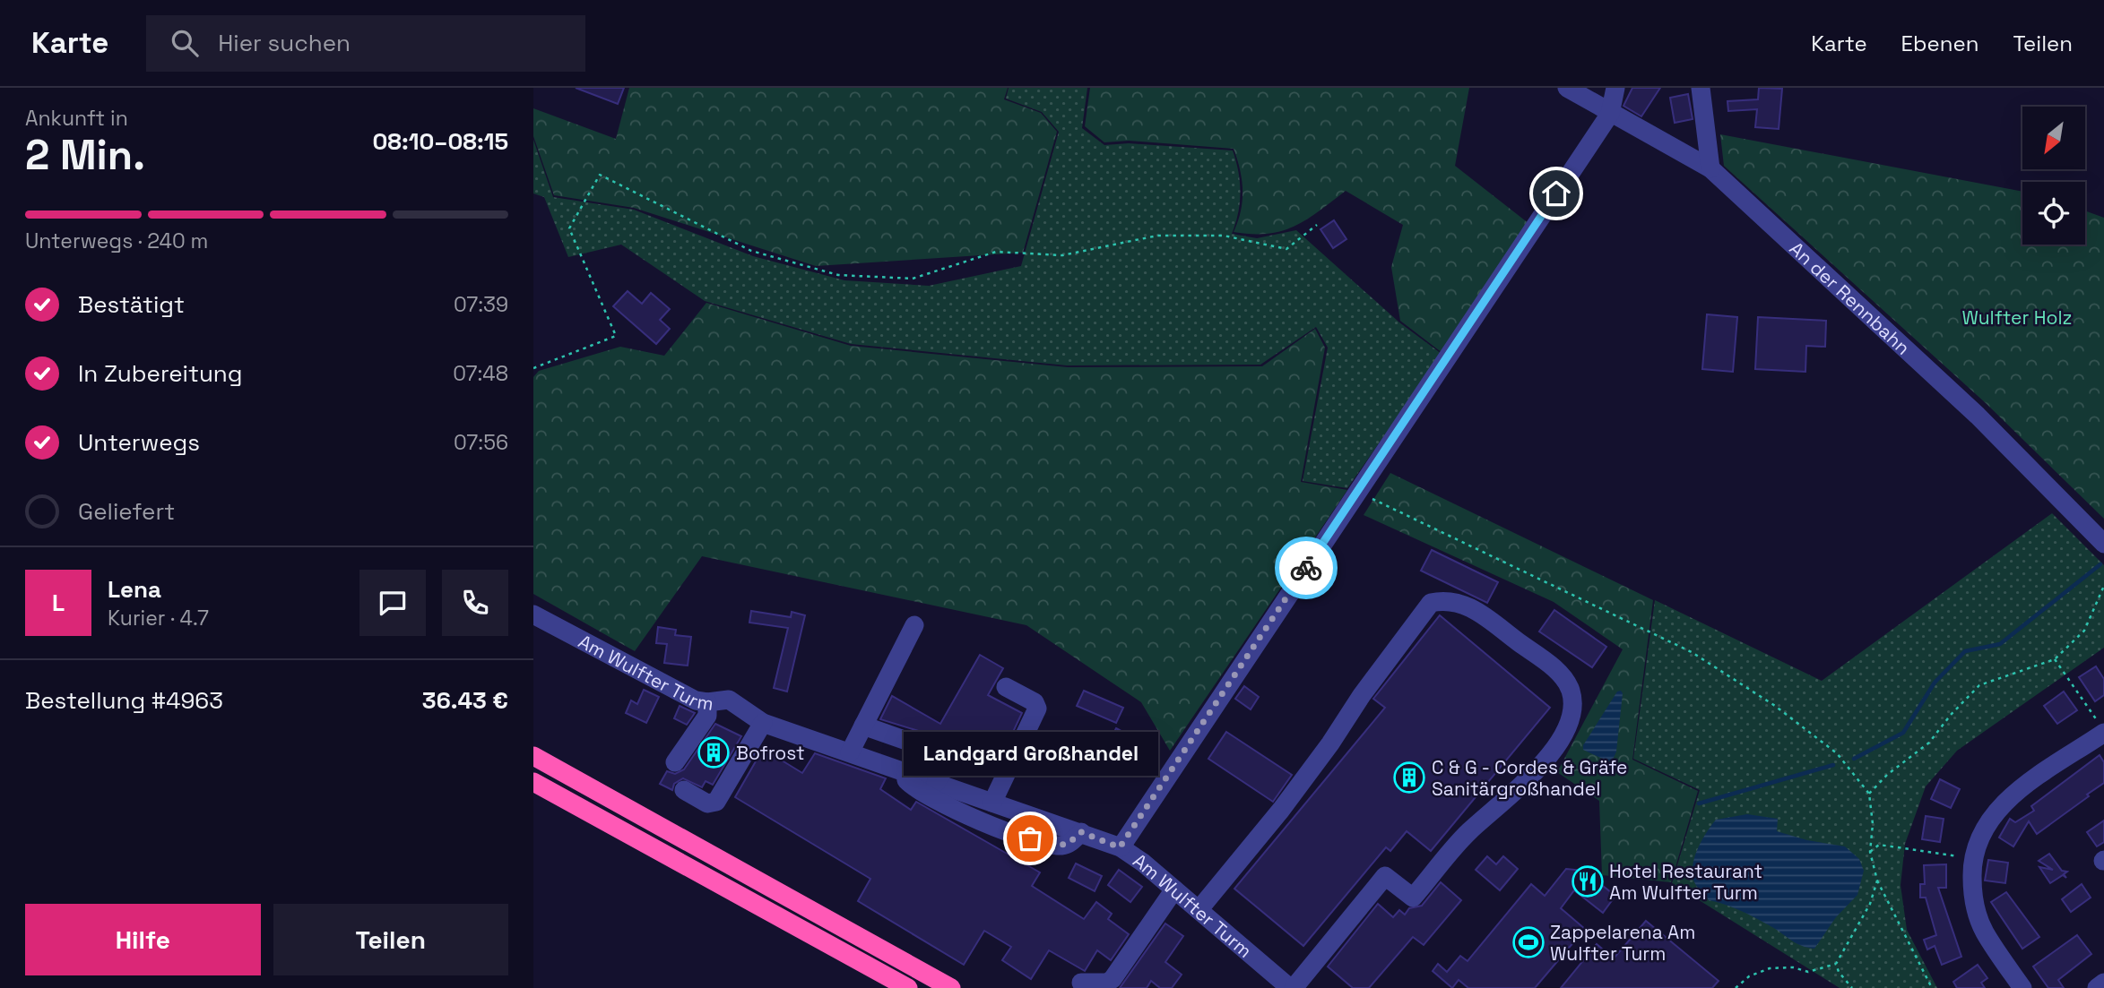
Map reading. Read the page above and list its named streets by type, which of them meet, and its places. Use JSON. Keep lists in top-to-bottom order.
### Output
{
  "streets": {
    "street": ["An der Rennbahn", "Am Wulfter Turm"]
  },
  "parks": ["Wulfter Holz"],
  "places": {
    "building": ["Bofrost", "C & G - Cordes & Gräfe Sanitärgroßhandel"],
    "other": ["Landgard Großhandel"],
    "restaurant": ["Hotel Restaurant Am Wulfter Turm"],
    "sports": ["Zappelarena Am Wulfter Turm"]
  },
  "north": "bottom left",
  "page": {
    "header": "Karte",
    "search": "Hier suchen",
    "nav": ["Karte", "Ebenen", "Teilen"],
    "heading": ["2 Min.", "Ankunft in", "08:10–08:15"],
    "panel": [
      "Lena",
      "Kurier · 4.7",
      "Bestellung #4963",
      "36.43 €"
    ],
    "bar": "Unterwegs · 240 m",
    "list": [
      ["Bestätigt", "07:39"],
      ["In Zubereitung", "07:48"],
      ["Unterwegs", "07:56"],
      "Geliefert"
    ],
    "round": "L",
    "bubble": "Landgard Großhandel",
    "buttons": ["Hilfe", "Teilen"]
  }
}
